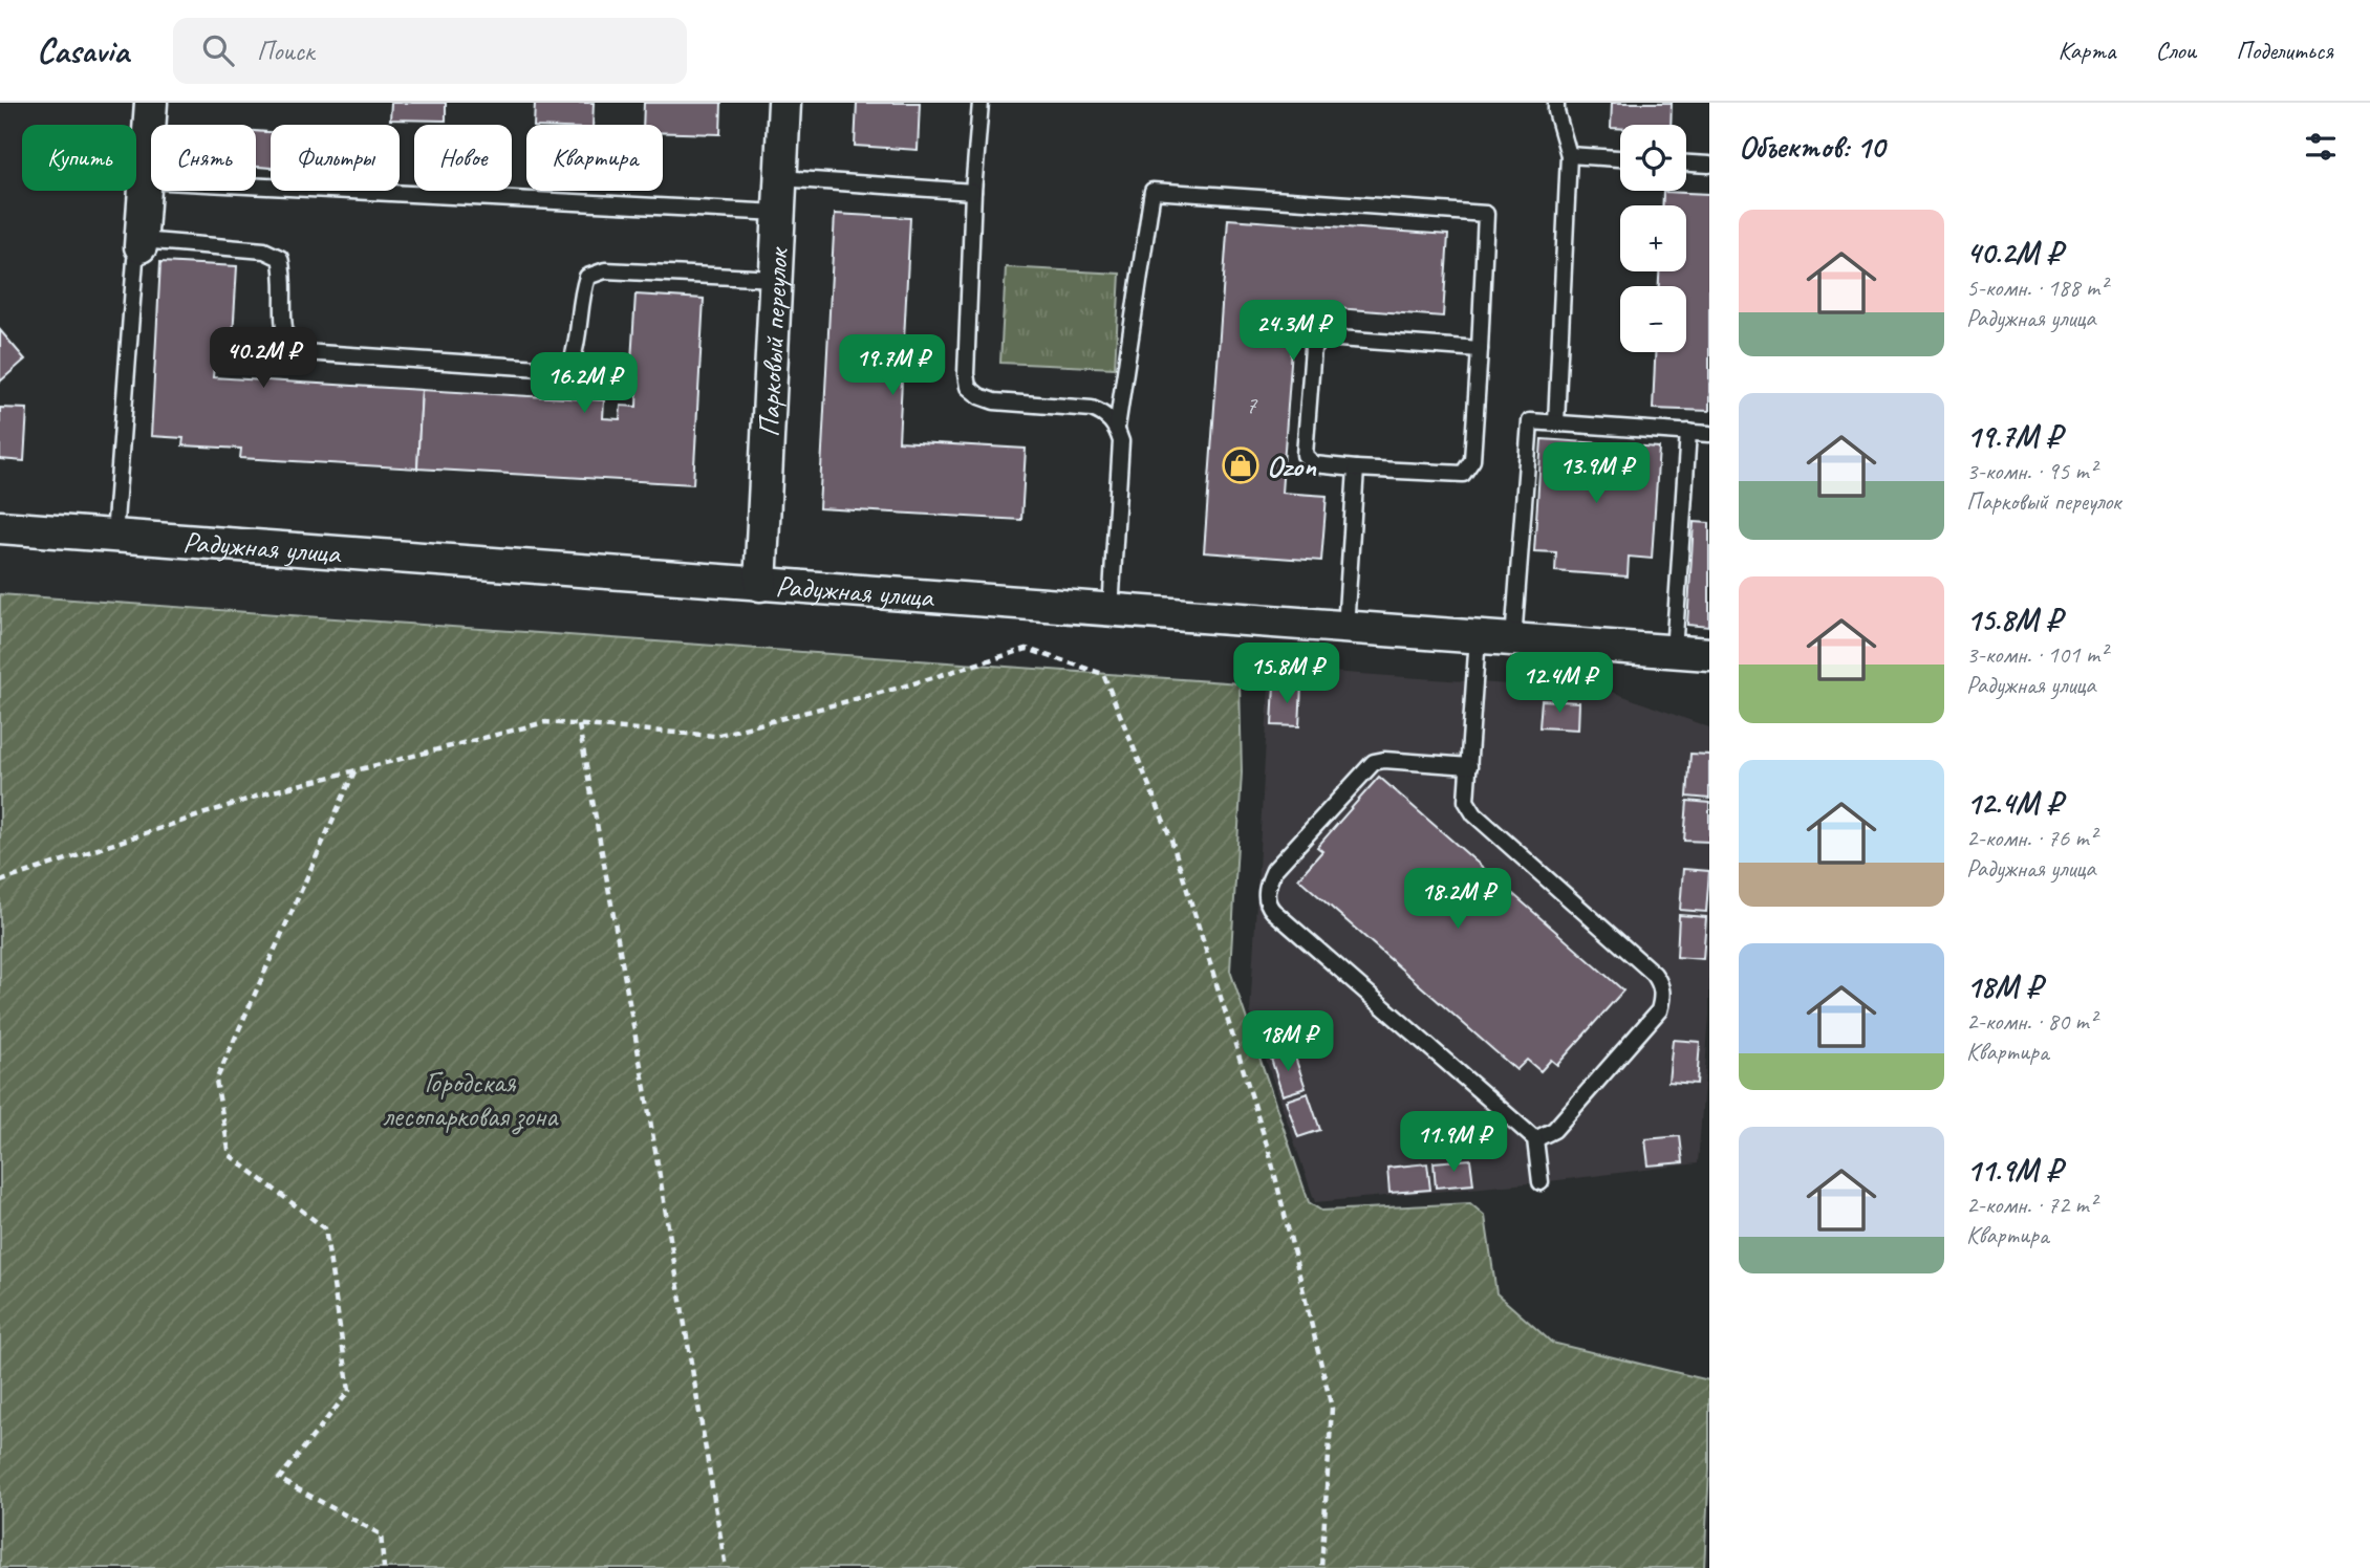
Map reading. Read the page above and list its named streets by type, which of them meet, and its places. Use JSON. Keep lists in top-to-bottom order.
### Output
{
  "streets": {
    "street": ["Парковый переулок", "Радужная улица"]
  },
  "crossings": [
    ["Парковый переулок", "Радужная улица"]
  ],
  "parks": ["Городская лесопарковая зона"],
  "places": {
    "shop": ["Ozon"]
  },
  "house_numbers": ["7"],
  "page": {
    "header": "Casavia",
    "search": "Поиск",
    "nav": ["Карта", "Слои", "Поделиться"],
    "heading": "Объектов: 10",
    "map_buttons": ["+", "−"],
    "chip": [
      "Купить",
      "Снять",
      "Фильтры",
      "Новое",
      "Квартира"
    ],
    "list": [
      {
        "name": "40.2M ₽",
        "note": "5-комн. · 188 m² · Радужная улица"
      },
      {
        "name": "19.7M ₽",
        "note": "3-комн. · 95 m² · Парковый переулок"
      },
      {
        "name": "15.8M ₽",
        "note": "3-комн. · 101 m² · Радужная улица"
      },
      {
        "name": "12.4M ₽",
        "note": "2-комн. · 76 m² · Радужная улица"
      },
      {
        "name": "18M ₽",
        "note": "2-комн. · 80 m² · Квартира"
      },
      {
        "name": "11.9M ₽",
        "note": "2-комн. · 72 m² · Квартира"
      }
    ],
    "price": [
      "24.3M ₽",
      "40.2M ₽",
      "19.7M ₽",
      "16.2M ₽",
      "13.9M ₽",
      "15.8M ₽",
      "12.4M ₽",
      "18.2M ₽",
      "18M ₽",
      "11.9M ₽"
    ]
  }
}
